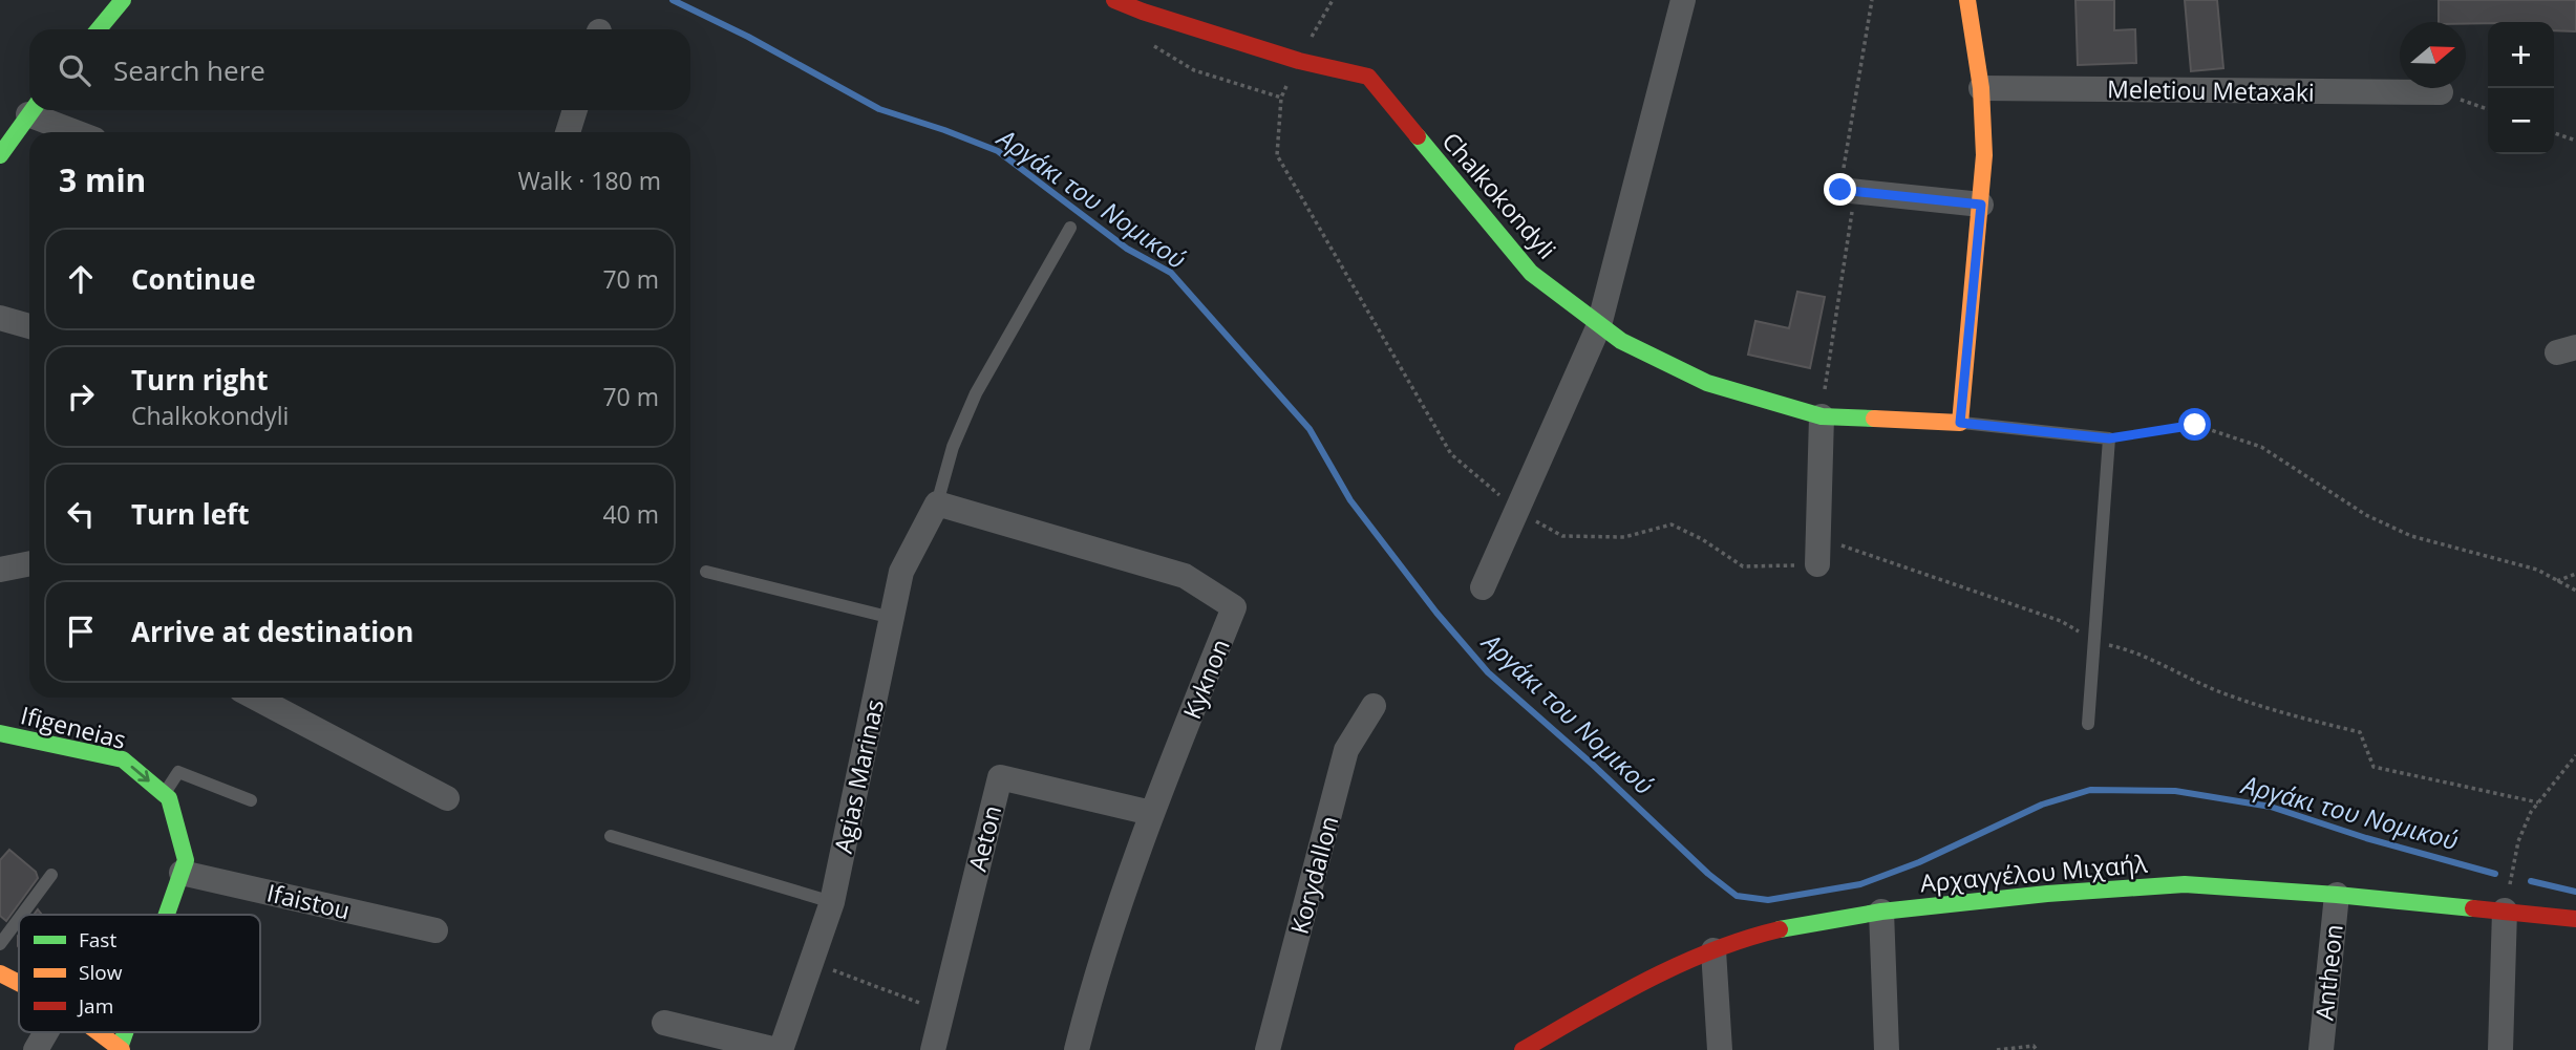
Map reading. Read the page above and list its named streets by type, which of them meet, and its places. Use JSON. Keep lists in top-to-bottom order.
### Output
{
  "streets": {
    "street": [
      "Meletiou Metaxaki",
      "Chalkokondyli",
      "Kyknon",
      "Ifigeneias",
      "Agias Marinas",
      "Aeton",
      "Αρχαγγέλου Μιχαήλ",
      "Korydallon",
      "Ifaistou",
      "Antheon"
    ]
  },
  "crossings": [
    ["Kyknon", "Agias Marinas"],
    ["Kyknon", "Aeton"],
    ["Ifigeneias", "Ifaistou"],
    ["Αρχαγγέλου Μιχαήλ", "Antheon"]
  ],
  "one_way": ["Ifigeneias"],
  "water": ["Αργάκι του Νομικού"],
  "legend": ["Fast", "Slow", "Jam"],
  "north": "right",
  "page": {
    "map_buttons": ["+", "−"],
    "search": "Search here",
    "heading": ["3 min", "Walk · 180 m"],
    "list": [
      ["Continue", "70 m"],
      ["Turn right", "Chalkokondyli", "70 m"],
      ["Turn left", "40 m"],
      "Arrive at destination"
    ]
  }
}
